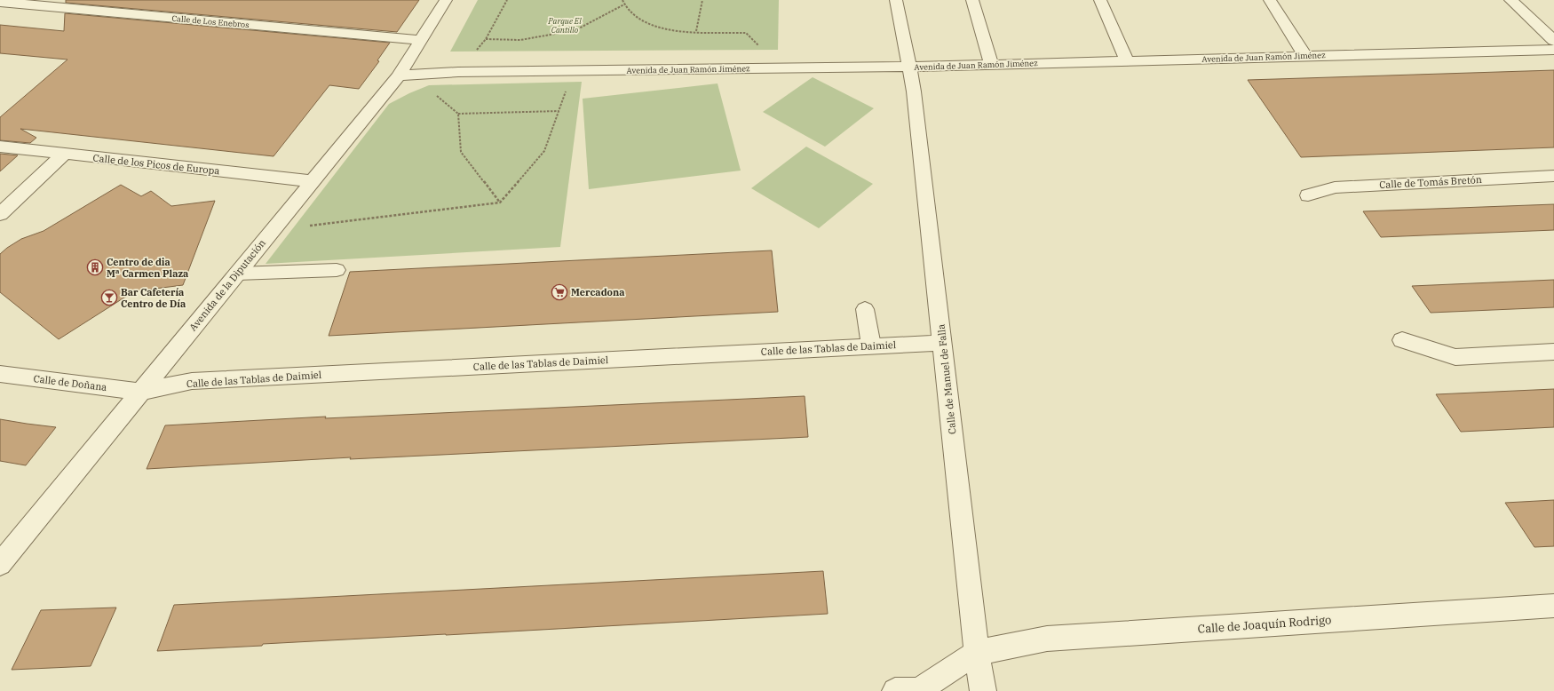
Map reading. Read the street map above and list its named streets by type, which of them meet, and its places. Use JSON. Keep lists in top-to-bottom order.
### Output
{
  "streets": {
    "street": [
      "Calle de Los Enebros",
      "Avenida de Juan Ramón Jiménez",
      "Calle de los Picos de Europa",
      "Calle de Tomás Bretón",
      "Avenida de la Diputación",
      "Calle de las Tablas de Daimiel",
      "Calle de Manuel de Falla",
      "Calle de Doñana",
      "Calle de Joaquín Rodrigo"
    ]
  },
  "crossings": [
    ["Calle de Los Enebros", "Avenida de la Diputación"],
    ["Avenida de Juan Ramón Jiménez", "Avenida de la Diputación"],
    ["Avenida de Juan Ramón Jiménez", "Calle de Manuel de Falla"],
    ["Calle de los Picos de Europa", "Avenida de la Diputación"],
    ["Avenida de la Diputación", "Calle de las Tablas de Daimiel"],
    ["Avenida de la Diputación", "Calle de Doñana"],
    ["Calle de las Tablas de Daimiel", "Calle de Manuel de Falla"],
    ["Calle de las Tablas de Daimiel", "Calle de Doñana"],
    ["Calle de Manuel de Falla", "Calle de Joaquín Rodrigo"]
  ],
  "parks": ["Parque El Cantillo"],
  "places": {
    "building": ["Centro de dia Mª Carmen Plaza"],
    "supermarket": ["Mercadona"],
    "bar": ["Bar Cafetería Centro de Día"]
  }
}
